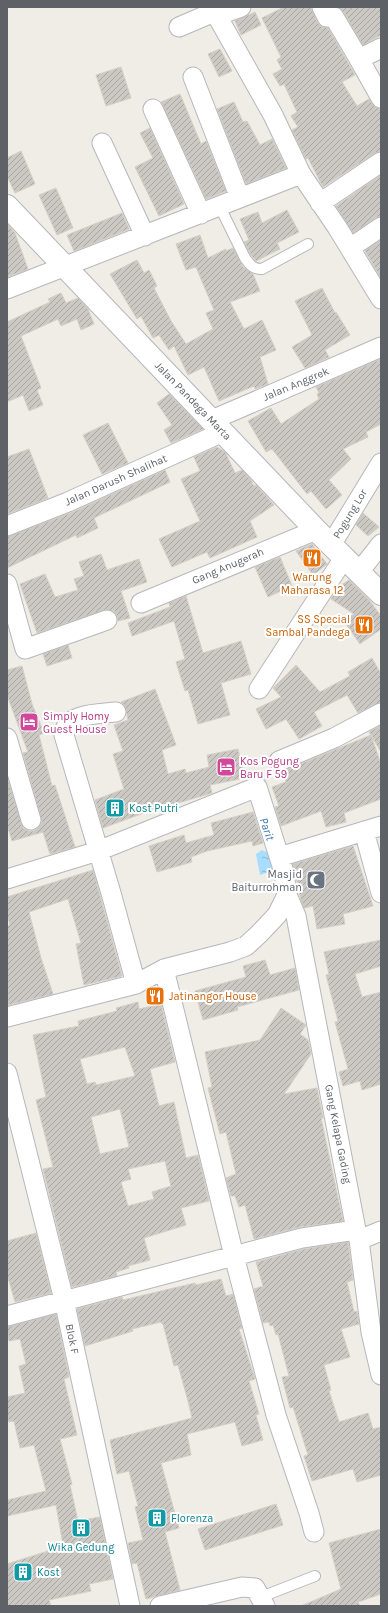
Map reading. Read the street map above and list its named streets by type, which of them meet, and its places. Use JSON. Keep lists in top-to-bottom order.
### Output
{
  "streets": {
    "street": [
      "Jalan Anggrek",
      "Jalan Pandega Marta",
      "Jalan Darush Shalihat",
      "Pogung Lor",
      "Gang Anugerah",
      "Gang Kelapa Gading",
      "Blok F"
    ]
  },
  "crossings": [
    ["Jalan Anggrek", "Jalan Pandega Marta"],
    ["Jalan Anggrek", "Jalan Darush Shalihat"],
    ["Jalan Pandega Marta", "Jalan Darush Shalihat"],
    ["Jalan Pandega Marta", "Pogung Lor"],
    ["Jalan Pandega Marta", "Gang Anugerah"],
    ["Pogung Lor", "Gang Anugerah"]
  ],
  "water": ["Parit"],
  "places": {
    "restaurant": ["Warung Maharasa 12", "SS Special Sambal Pandega", "Jatinangor House"],
    "hotel": ["Simply Homy Guest House", "Kos Pogung Baru F 59"],
    "building": [
      "Kost Putri",
      "Florenza",
      "Wika Gedung",
      "Kost"
    ],
    "mosque": ["Masjid Baiturrohman"]
  }
}
